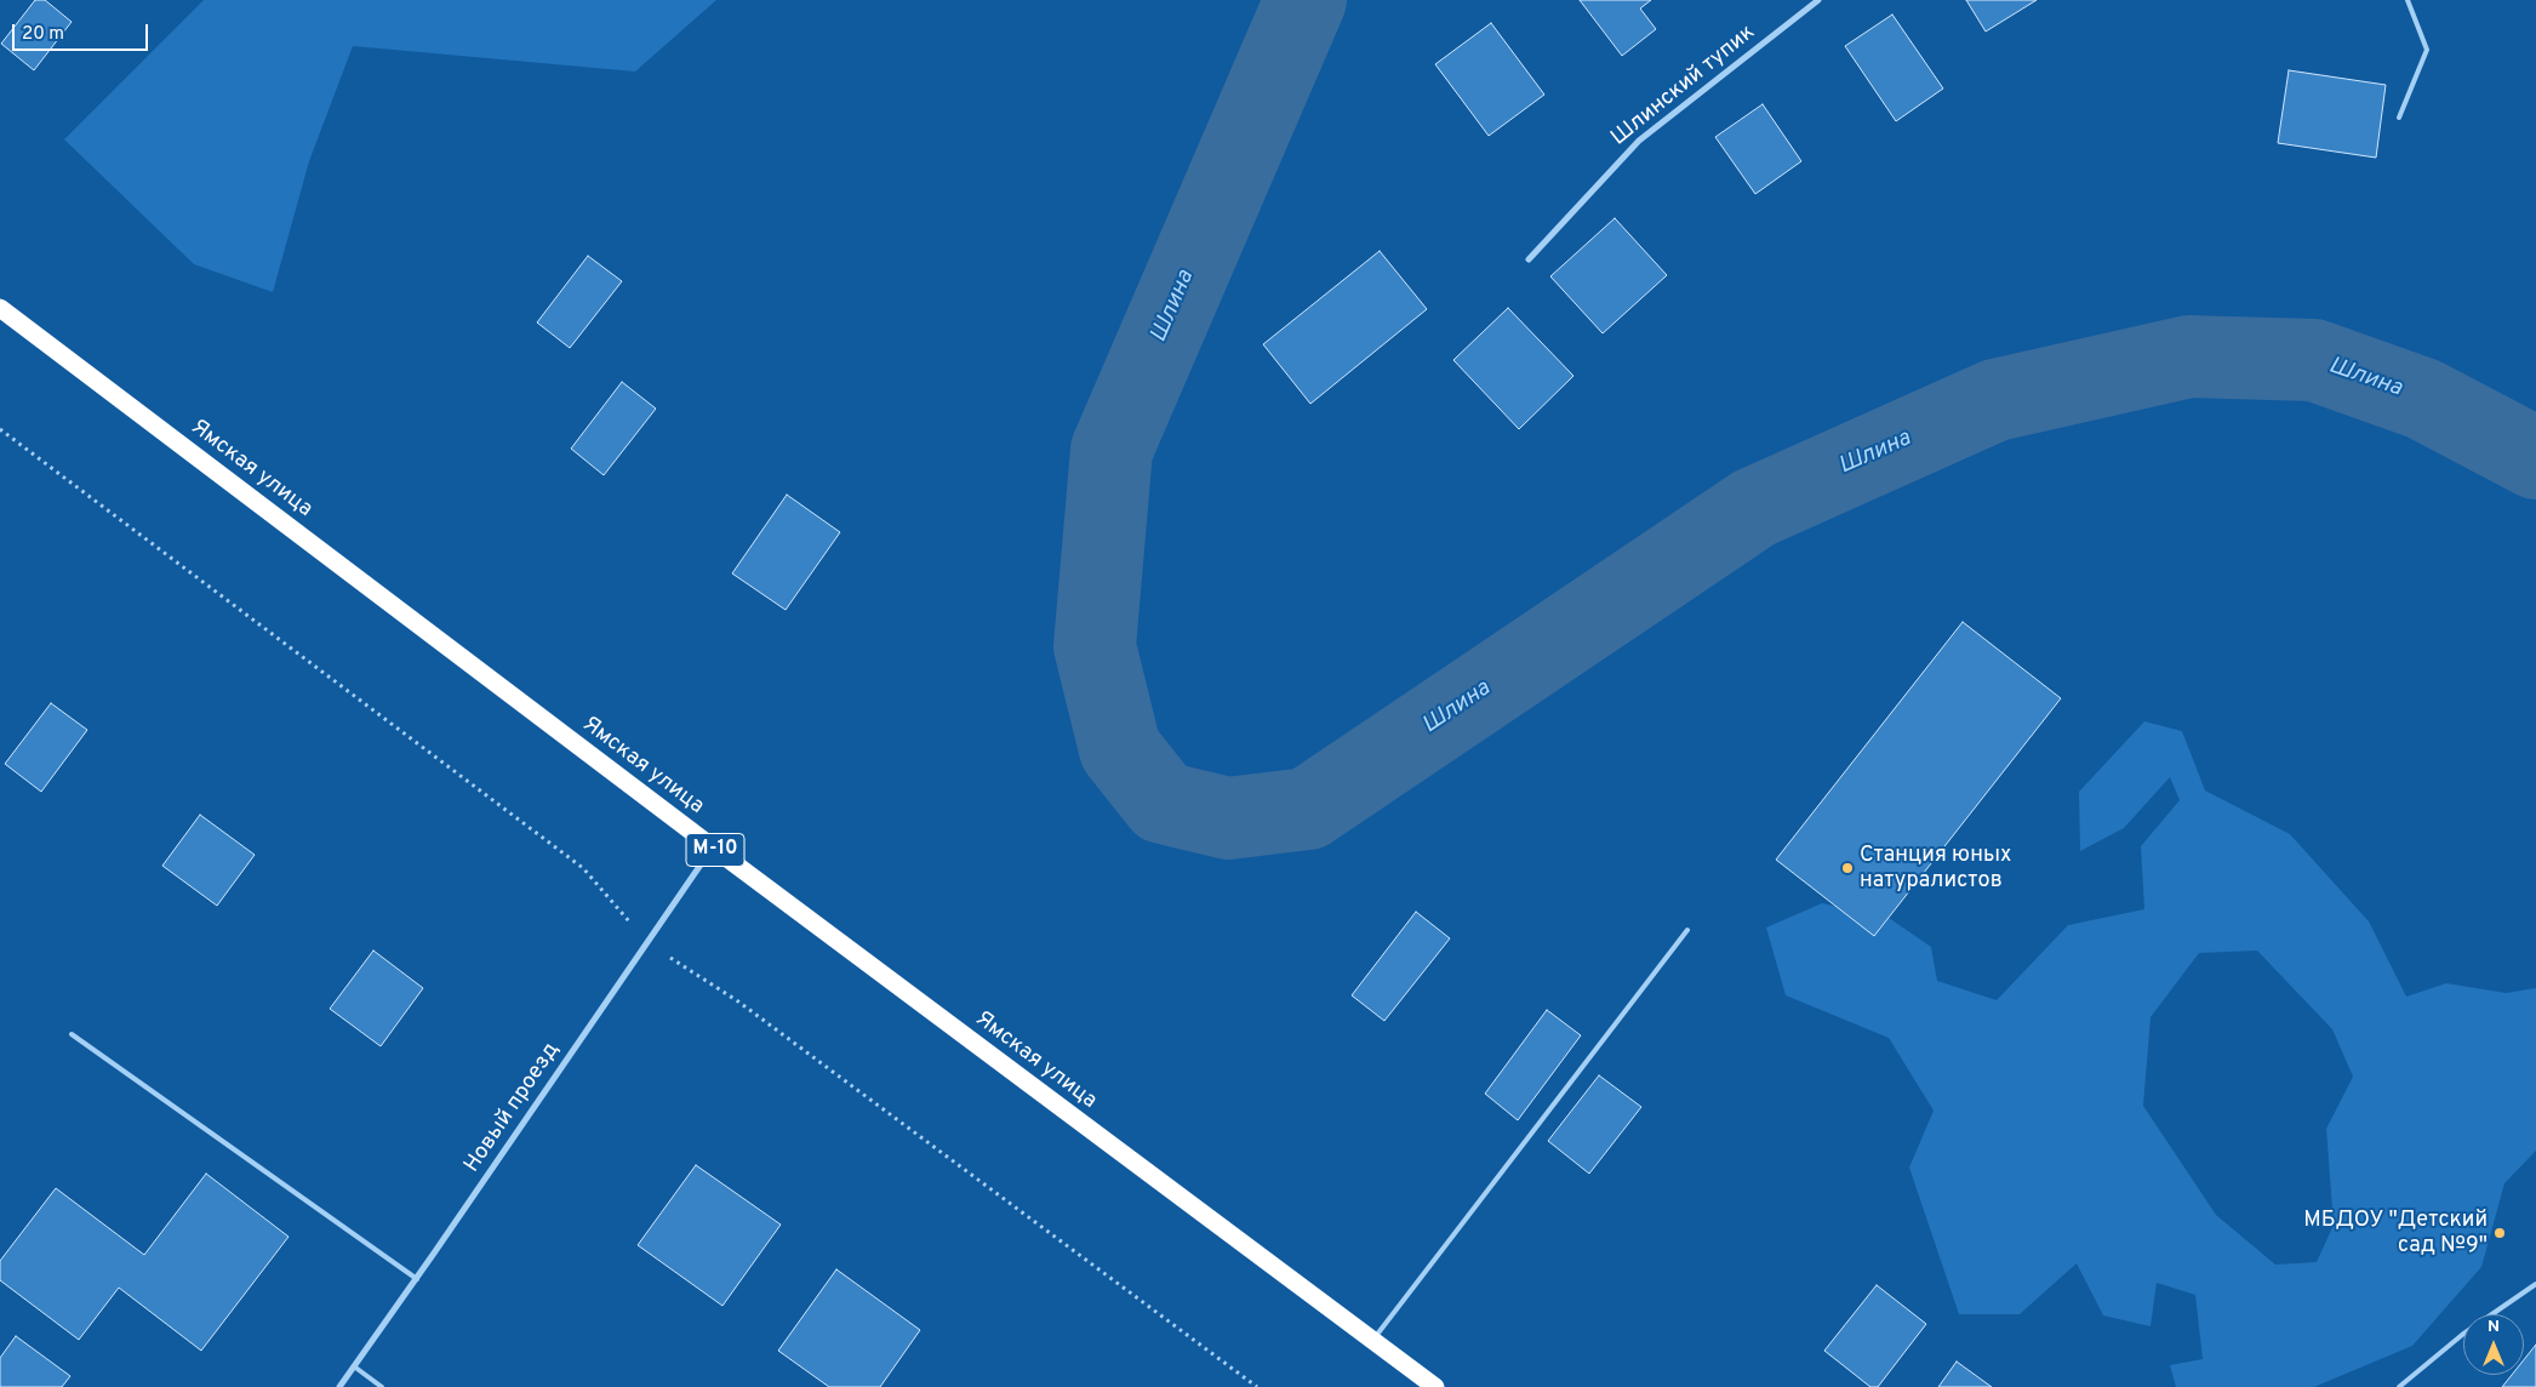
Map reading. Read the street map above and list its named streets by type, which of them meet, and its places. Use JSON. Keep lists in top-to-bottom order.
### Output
{
  "streets": {
    "highway": ["Ямская улица", "М-10"],
    "street": ["Шлинский тупик", "Новый проезд"]
  },
  "crossings": [
    ["Ямская улица", "Новый проезд"]
  ],
  "water": ["Шлина"],
  "places": ["Станция юных натуралистов", "МБДОУ \"Детский сад №9\""],
  "scale_bar": "20 m",
  "north": "top"
}
